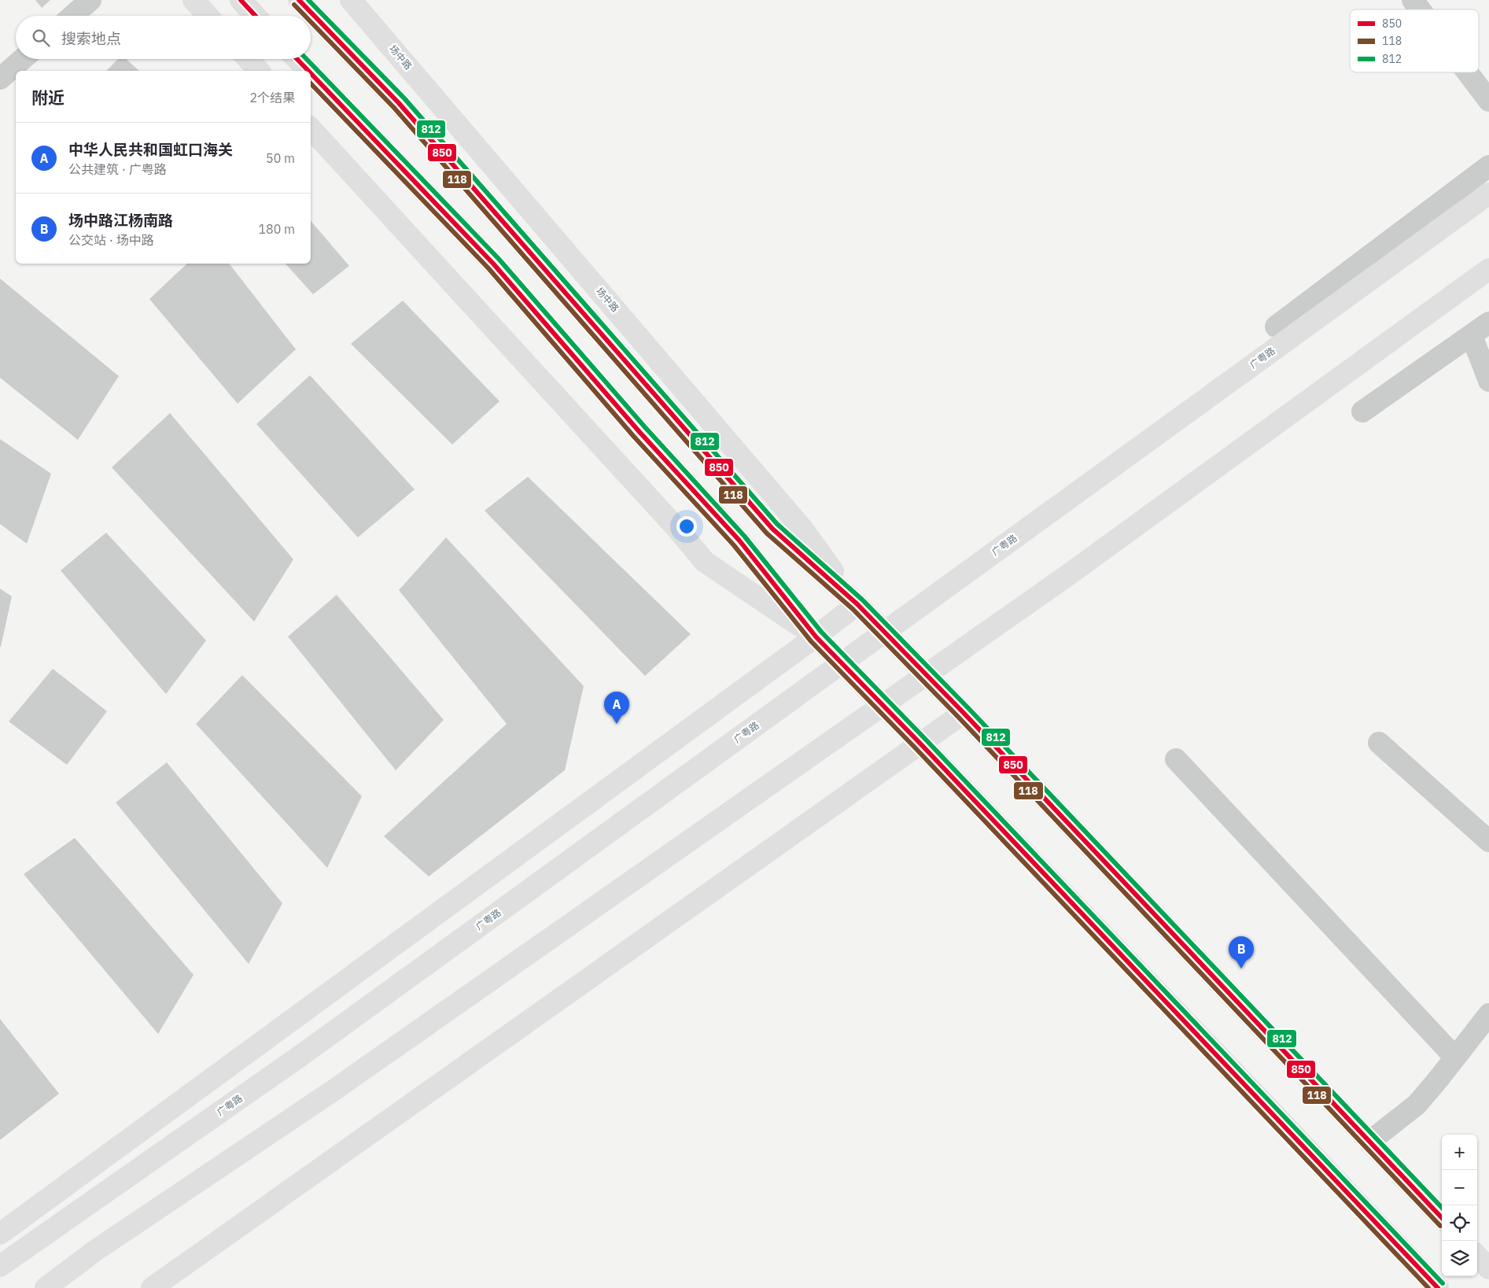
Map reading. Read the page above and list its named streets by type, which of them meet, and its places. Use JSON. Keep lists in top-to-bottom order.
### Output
{
  "streets": {
    "main road": ["场中路", "广粤路"]
  },
  "lines": ["transit line 850", "transit line 812", "transit line 118"],
  "legend": ["850", "118", "812"],
  "page": {
    "search": "搜索地点",
    "heading": ["附近", "2个结果"],
    "list": [
      {
        "mark": "A",
        "name": "中华人民共和国虹口海关",
        "note": "公共建筑 · 广粤路",
        "value": "50 m"
      },
      {
        "mark": "B",
        "name": "场中路江杨南路",
        "note": "公交站 · 场中路",
        "value": "180 m"
      }
    ],
    "pins": ["A", "B"],
    "map_buttons": ["+", "−"]
  }
}
